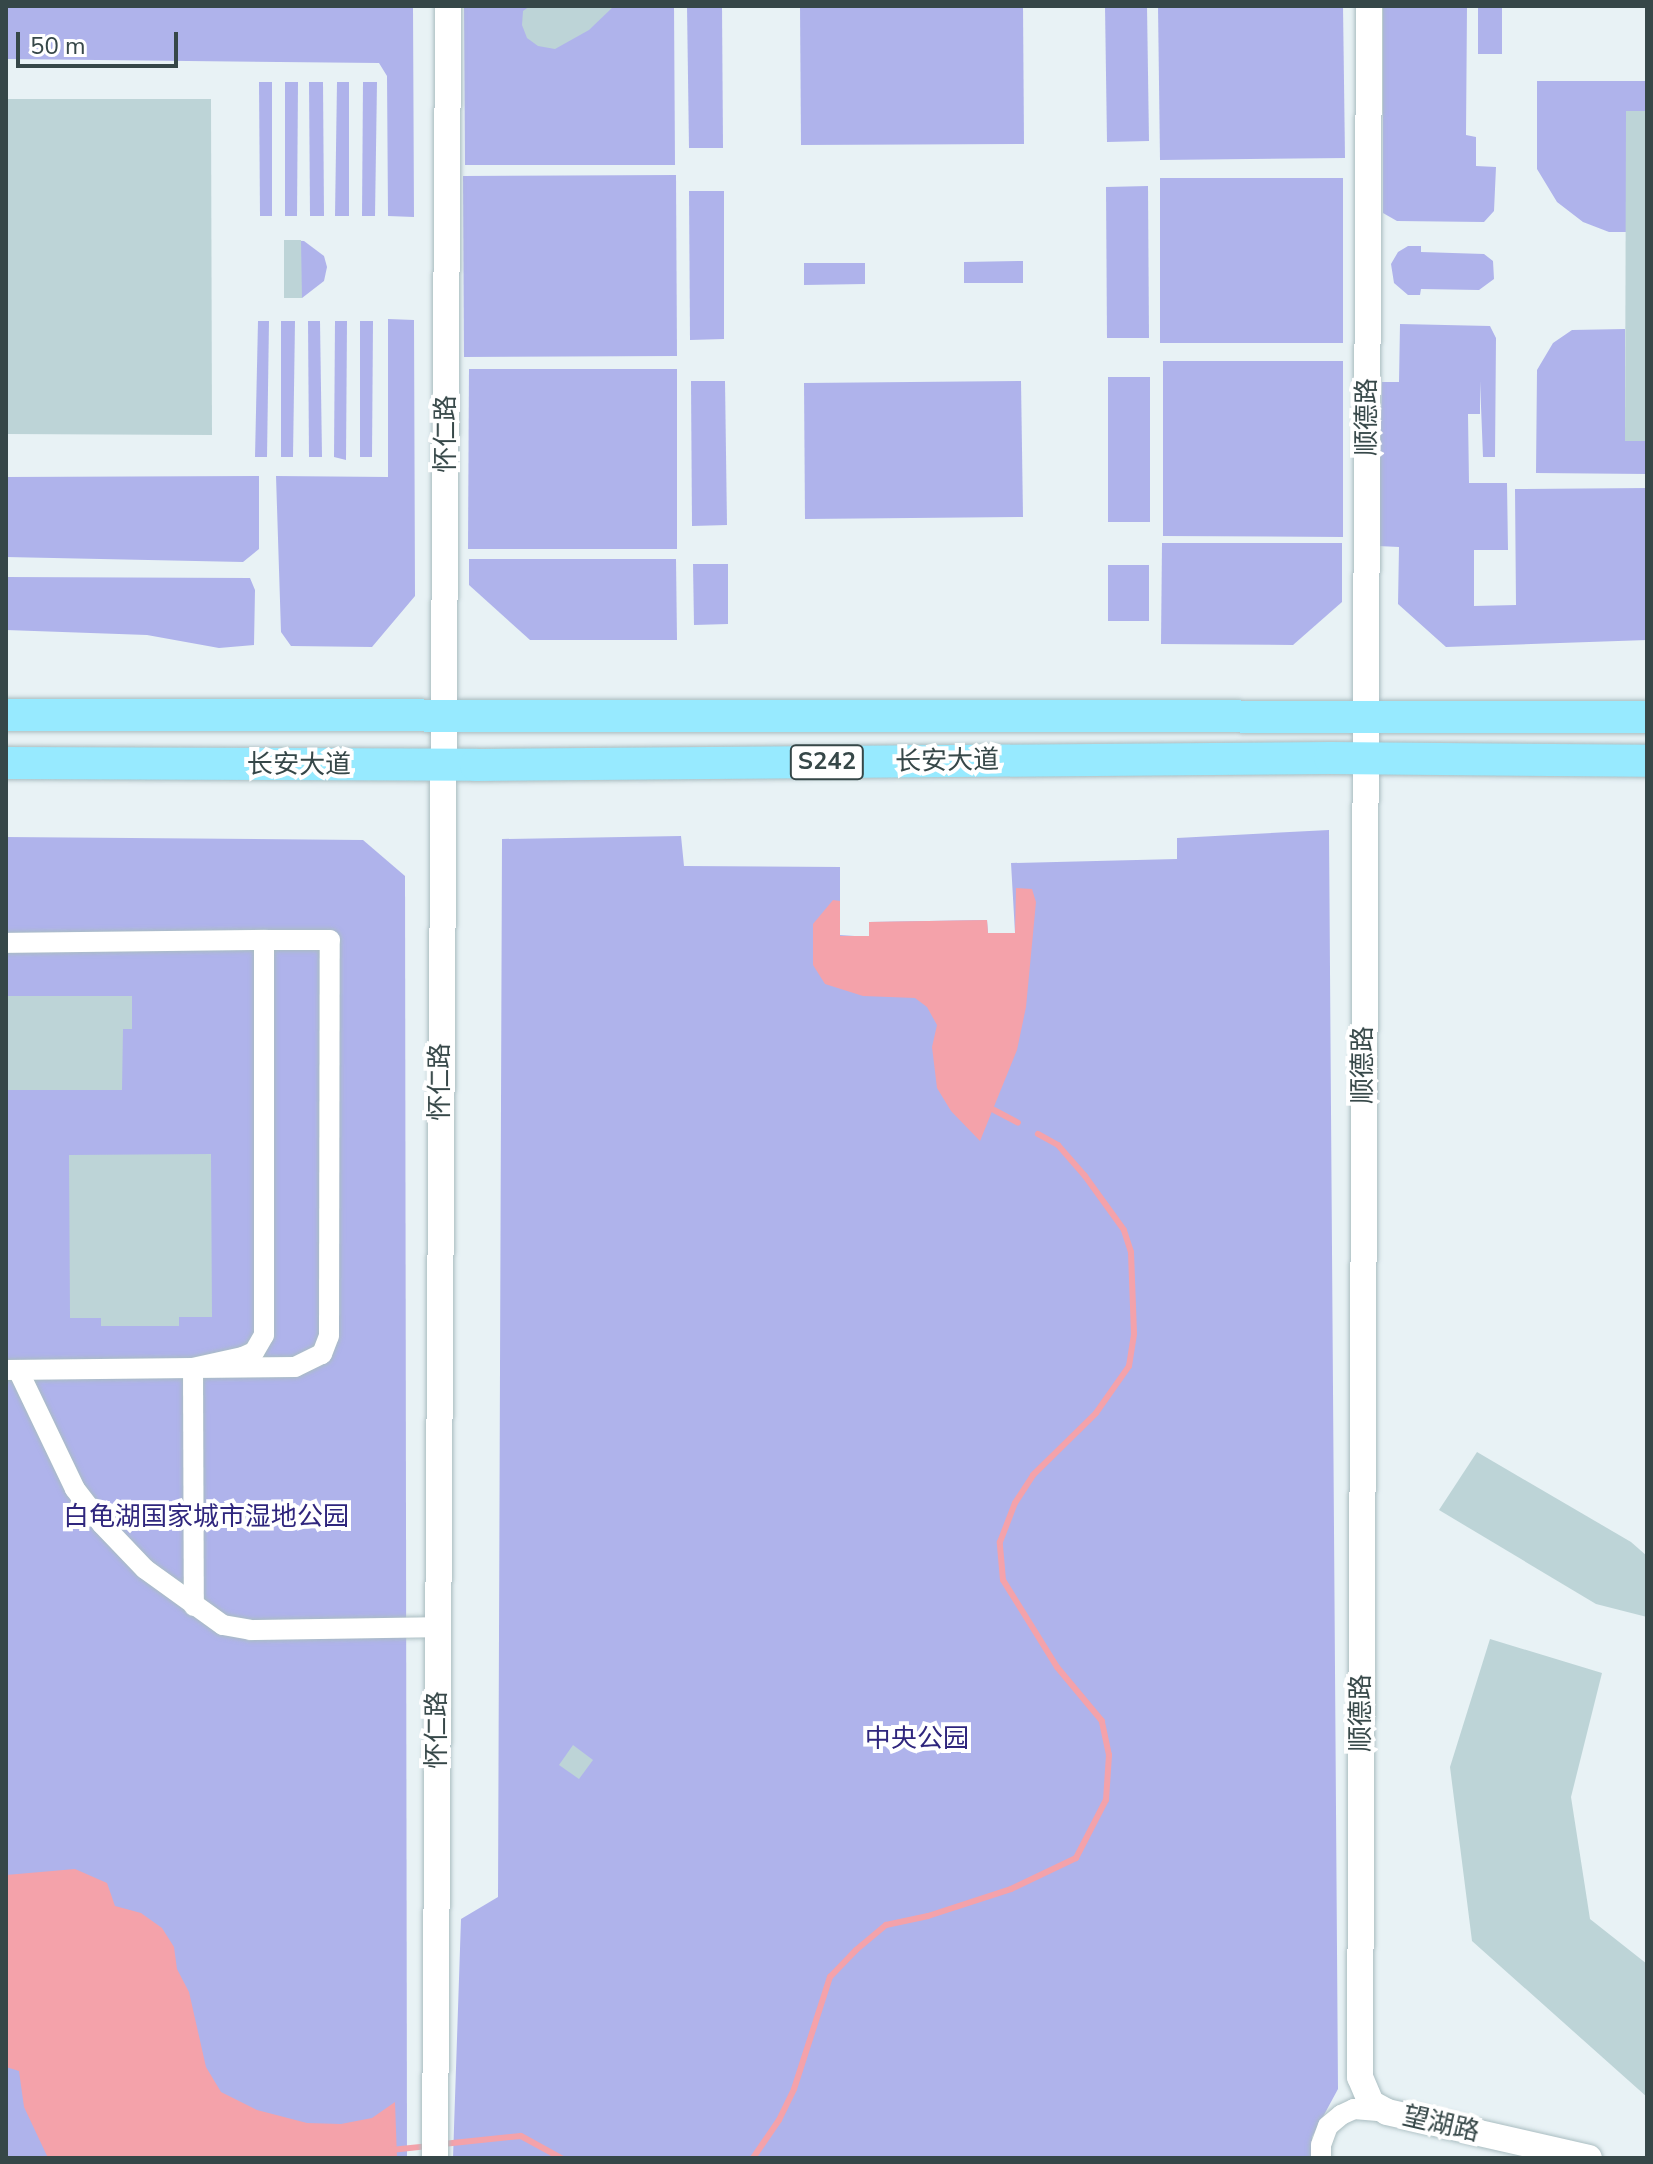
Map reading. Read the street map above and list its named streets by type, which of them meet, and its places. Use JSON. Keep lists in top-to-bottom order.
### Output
{
  "streets": {
    "main road": ["长安大道", "S242"],
    "street": ["顺德路", "怀仁路", "望湖路"]
  },
  "crossings": [
    ["顺德路", "长安大道"],
    ["顺德路", "望湖路"],
    ["怀仁路", "长安大道"]
  ],
  "parks": ["白龟湖国家城市湿地公园", "中央公园"],
  "scale_bar": "50 m"
}
